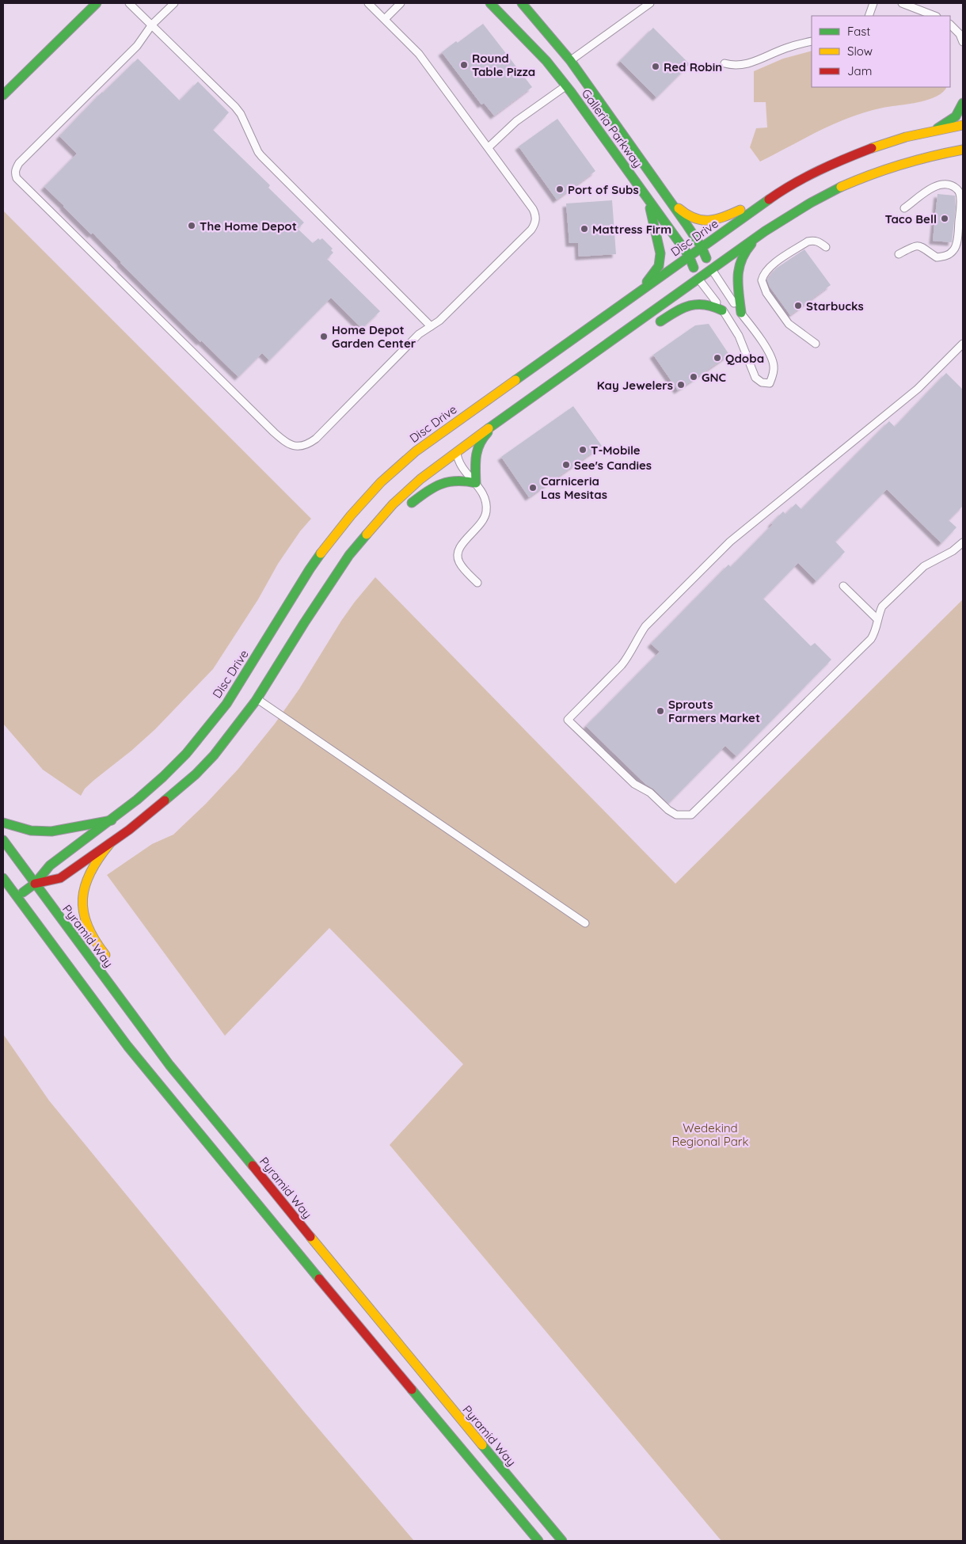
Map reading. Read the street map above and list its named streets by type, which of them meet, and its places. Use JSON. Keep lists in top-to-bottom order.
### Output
{
  "streets": {
    "main road": ["Galleria Parkway", "Disc Drive", "Pyramid Way"]
  },
  "crossings": [
    ["Galleria Parkway", "Disc Drive"],
    ["Disc Drive", "Pyramid Way"]
  ],
  "parks": ["Wedekind Regional Park"],
  "places": [
    "Round Table Pizza",
    "Red Robin",
    "Port of Subs",
    "Taco Bell",
    "The Home Depot",
    "Mattress Firm",
    "Starbucks",
    "Home Depot Garden Center",
    "Qdoba",
    "GNC",
    "Kay Jewelers",
    "T-Mobile",
    "See's Candies",
    "Carniceria Las Mesitas",
    "Sprouts Farmers Market"
  ],
  "legend": ["Fast", "Slow", "Jam"]
}
